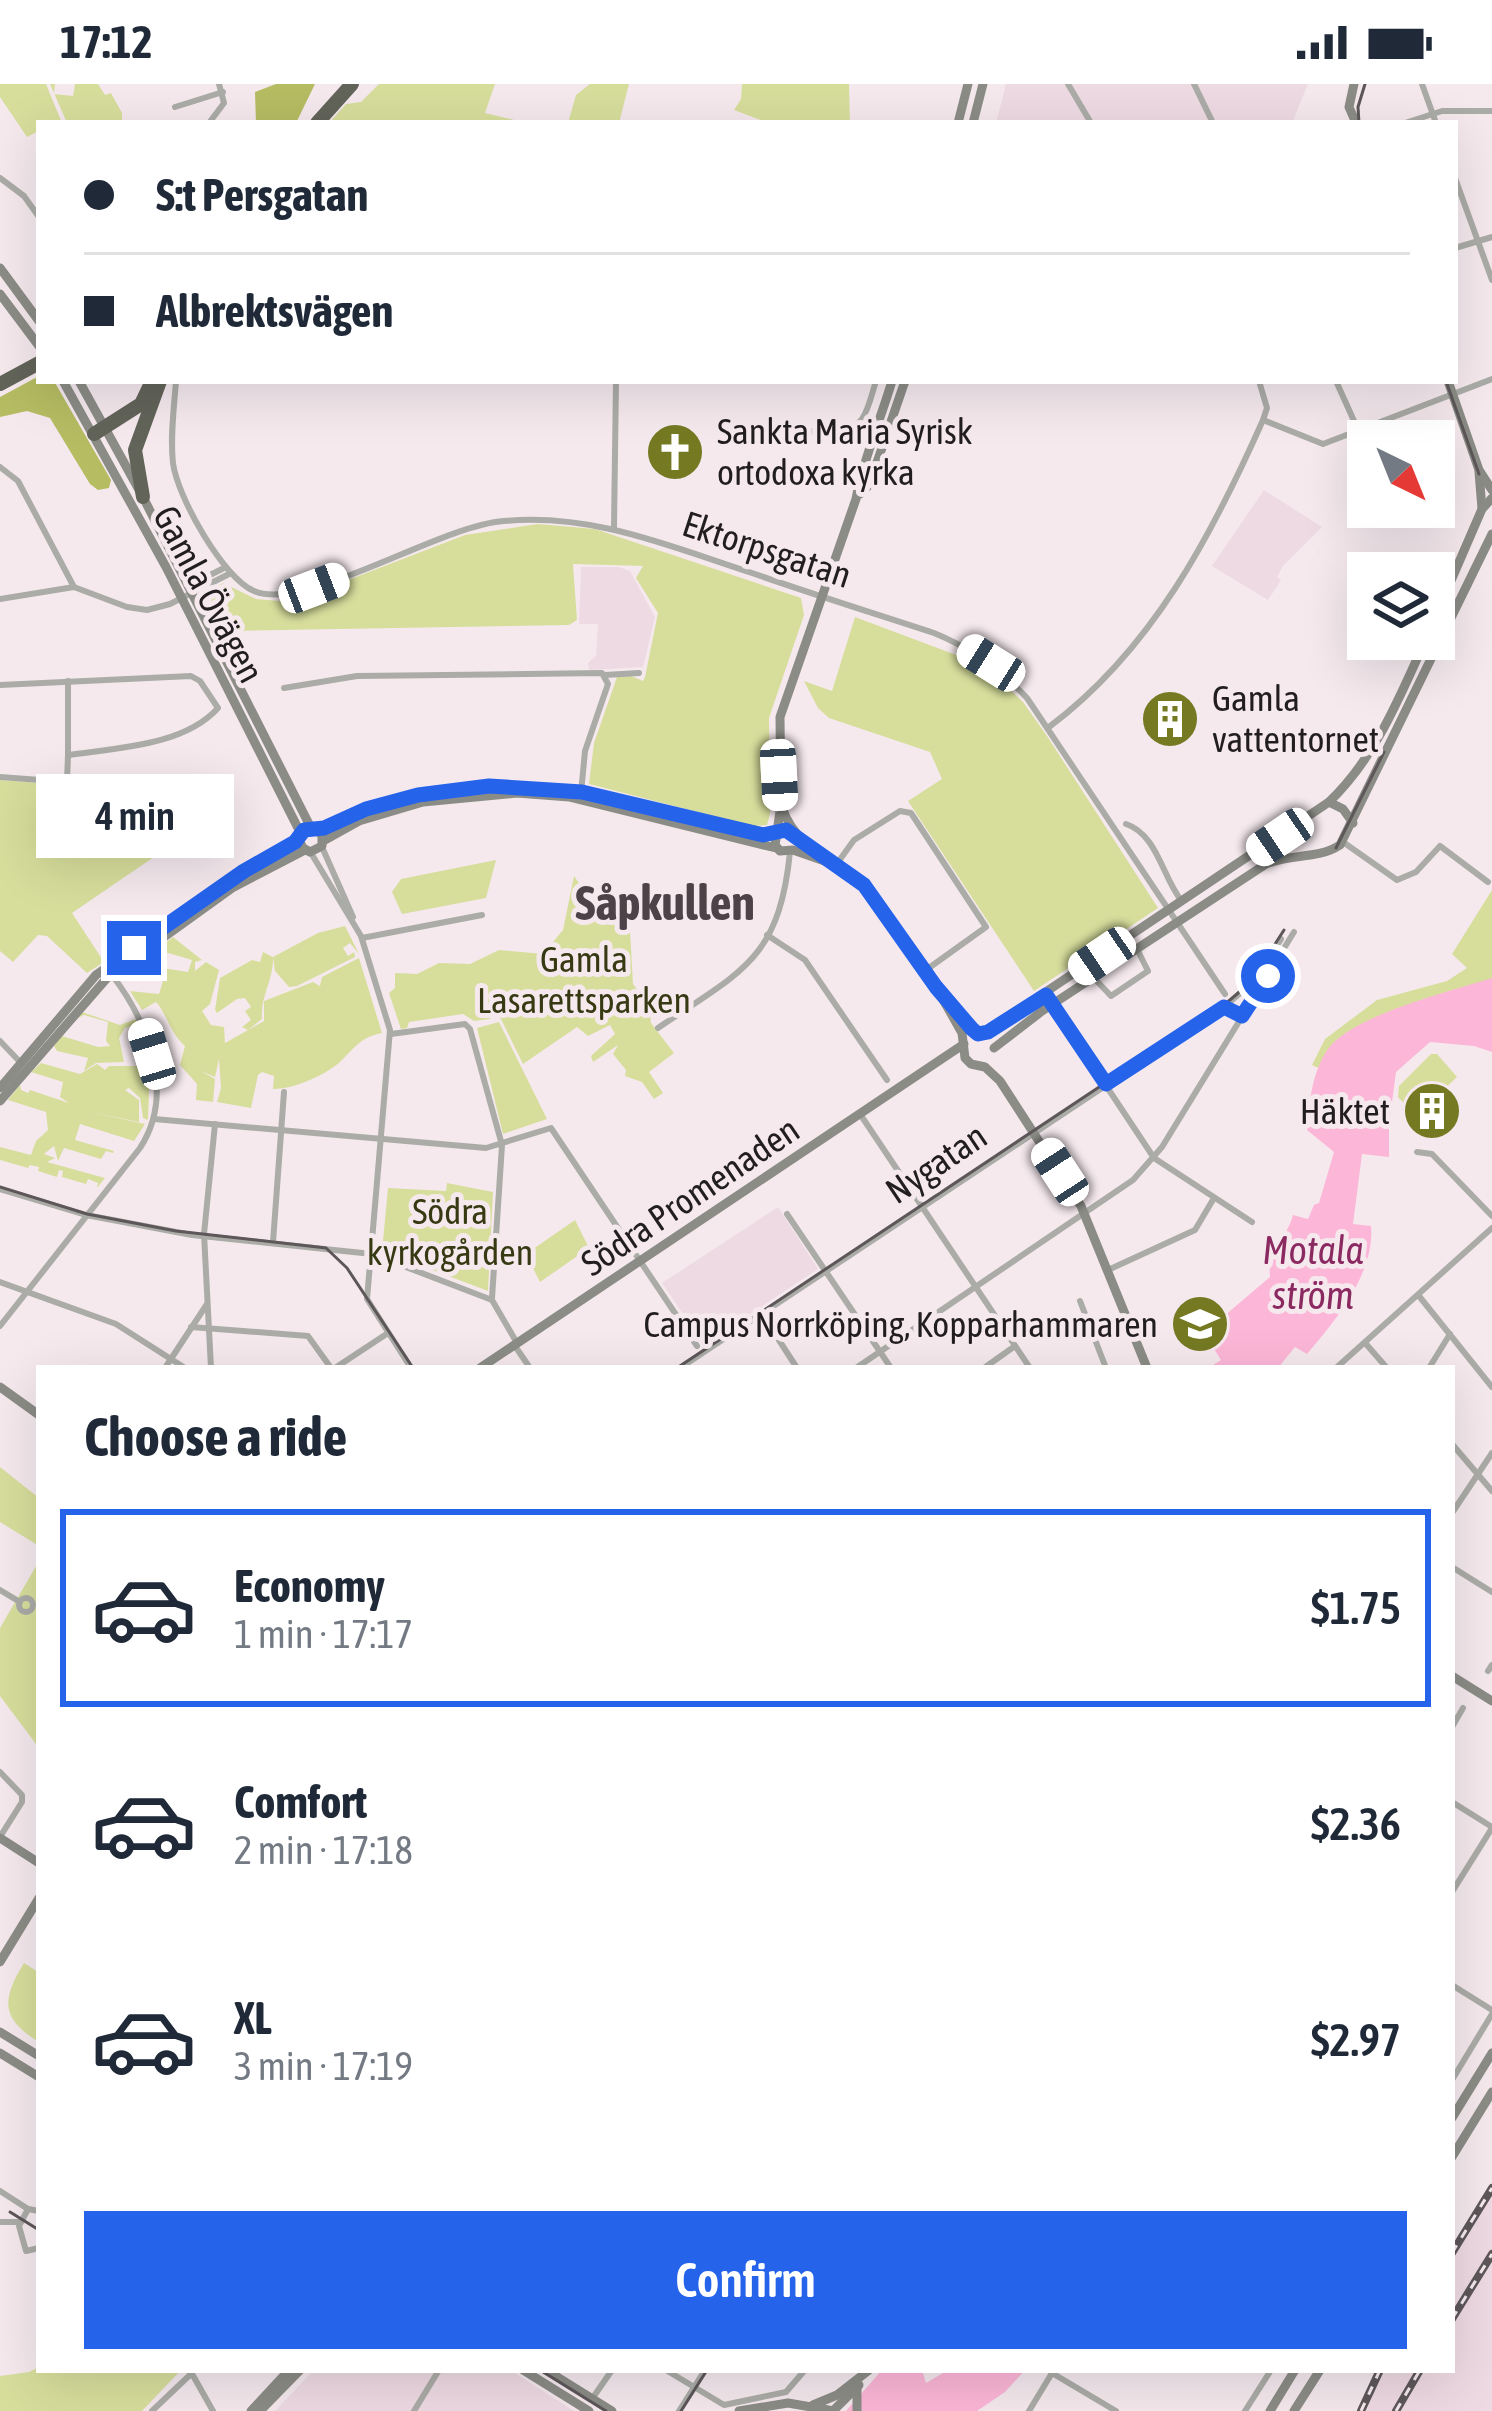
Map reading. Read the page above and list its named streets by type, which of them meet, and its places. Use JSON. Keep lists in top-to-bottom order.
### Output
{
  "streets": {
    "main road": ["Gamla Övägen", "Södra Promenaden"],
    "street": ["Ektorpsgatan", "Nygatan"]
  },
  "districts": ["Såpkullen"],
  "water": ["Motala ström"],
  "parks": ["Gamla Lasarettsparken", "Södra kyrkogården"],
  "places": {
    "church": ["Sankta Maria Syrisk ortodoxa kyrka"],
    "building": ["Gamla vattentornet", "Häktet"],
    "school or university": ["Campus Norrköping, Kopparhammaren"]
  },
  "north": "bottom right",
  "page": {
    "status": "17:12",
    "banner": ["S:t Persgatan", "Albrektsvägen"],
    "bubble": "4 min",
    "heading": "Choose a ride",
    "list": [
      {
        "name": "Economy",
        "note": "1 min · 17:17",
        "value": "$1.75"
      },
      {
        "name": "Comfort",
        "note": "2 min · 17:18",
        "value": "$2.36"
      },
      {
        "name": "XL",
        "note": "3 min · 17:19",
        "value": "$2.97"
      }
    ],
    "buttons": "Confirm"
  }
}
